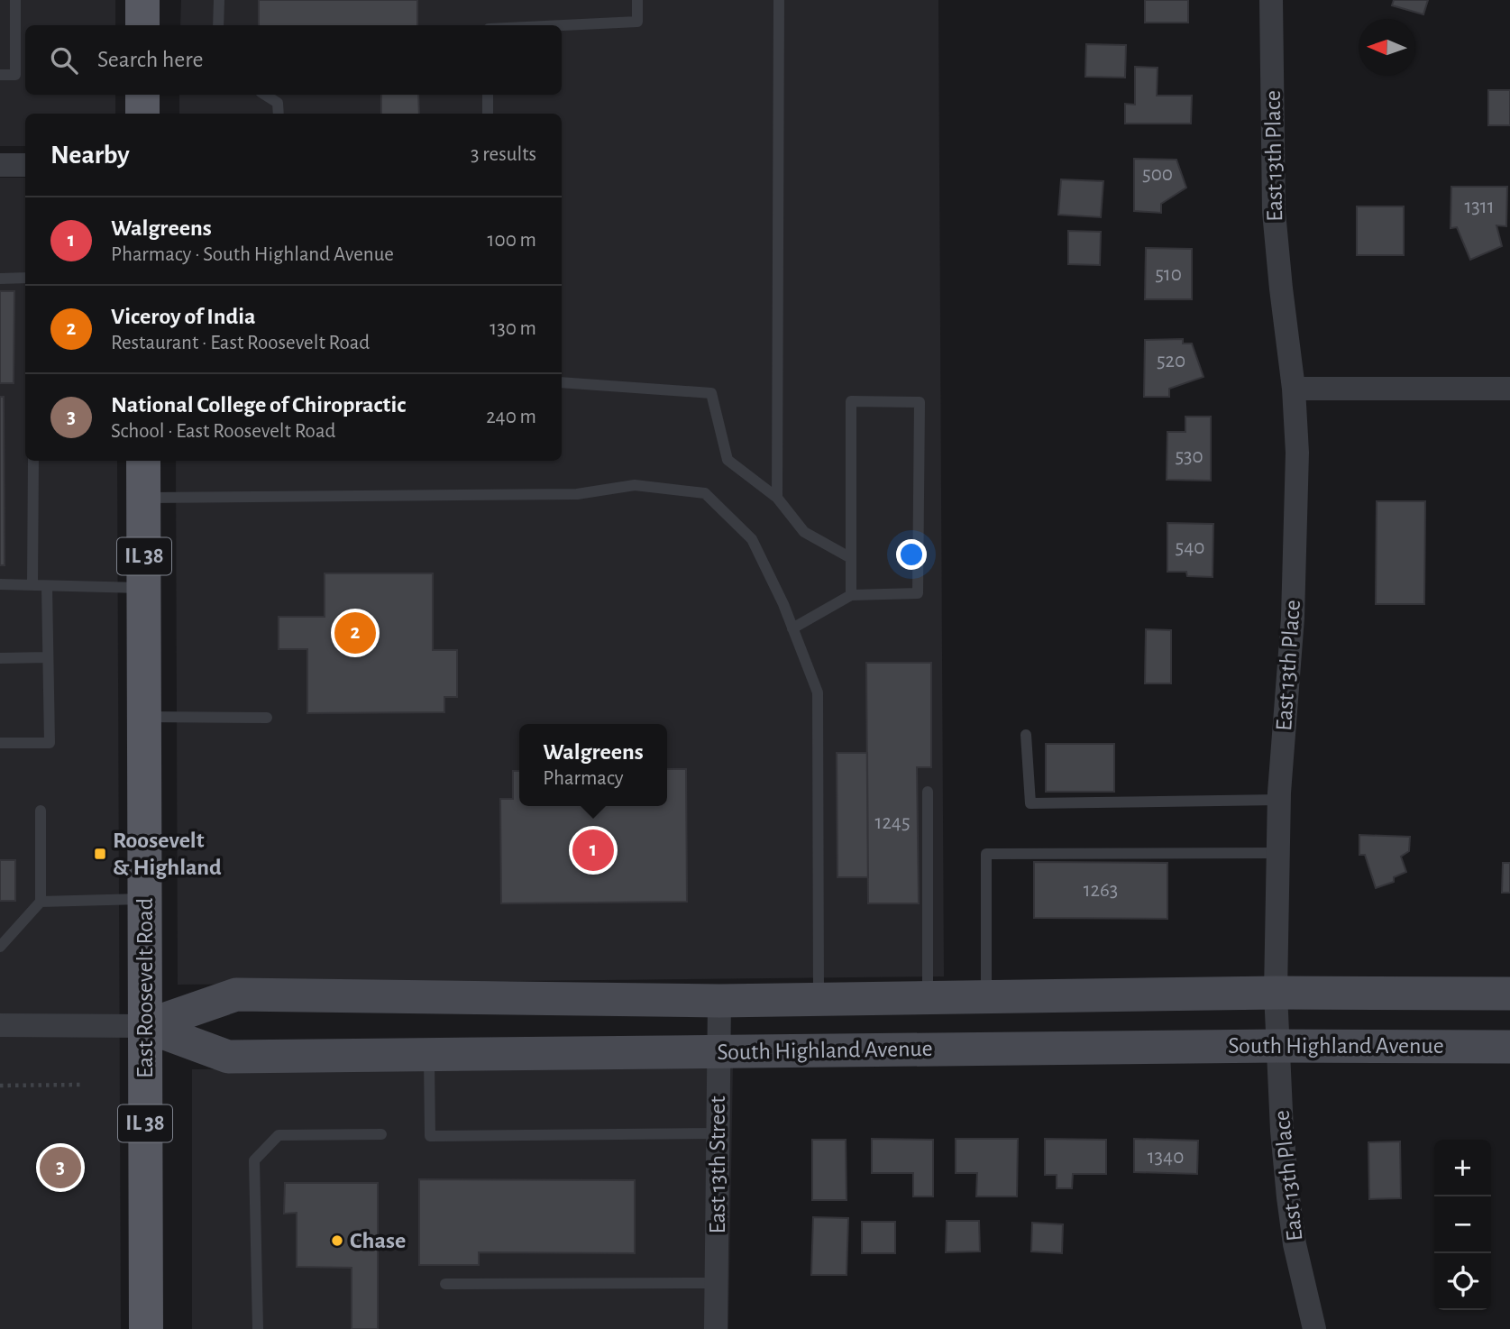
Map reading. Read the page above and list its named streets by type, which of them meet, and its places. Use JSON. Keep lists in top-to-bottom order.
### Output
{
  "streets": {
    "main road": ["IL 38", "East Roosevelt Road", "South Highland Avenue"],
    "street": ["East 13th Place", "East 13th Street"]
  },
  "crossings": [
    ["East 13th Place", "South Highland Avenue"],
    ["East Roosevelt Road", "South Highland Avenue"],
    ["South Highland Avenue", "East 13th Street"]
  ],
  "places": {
    "transit": ["Roosevelt & Highland"],
    "other": ["Chase"]
  },
  "house_numbers": [
    "500",
    "1311",
    "510",
    "520",
    "530",
    "540",
    "1245",
    "1263",
    "1340"
  ],
  "north": "left",
  "page": {
    "search": "Search here",
    "heading": ["Nearby", "3 results"],
    "list": [
      {
        "mark": "1",
        "name": "Walgreens",
        "note": "Pharmacy · South Highland Avenue",
        "value": "100 m"
      },
      {
        "mark": "2",
        "name": "Viceroy of India",
        "note": "Restaurant · East Roosevelt Road",
        "value": "130 m"
      },
      {
        "mark": "3",
        "name": "National College of Chiropractic",
        "note": "School · East Roosevelt Road",
        "value": "240 m"
      }
    ],
    "pins": ["2", "1", "3"],
    "popup": ["Walgreens", "Pharmacy"],
    "map_buttons": ["+", "−"]
  }
}
